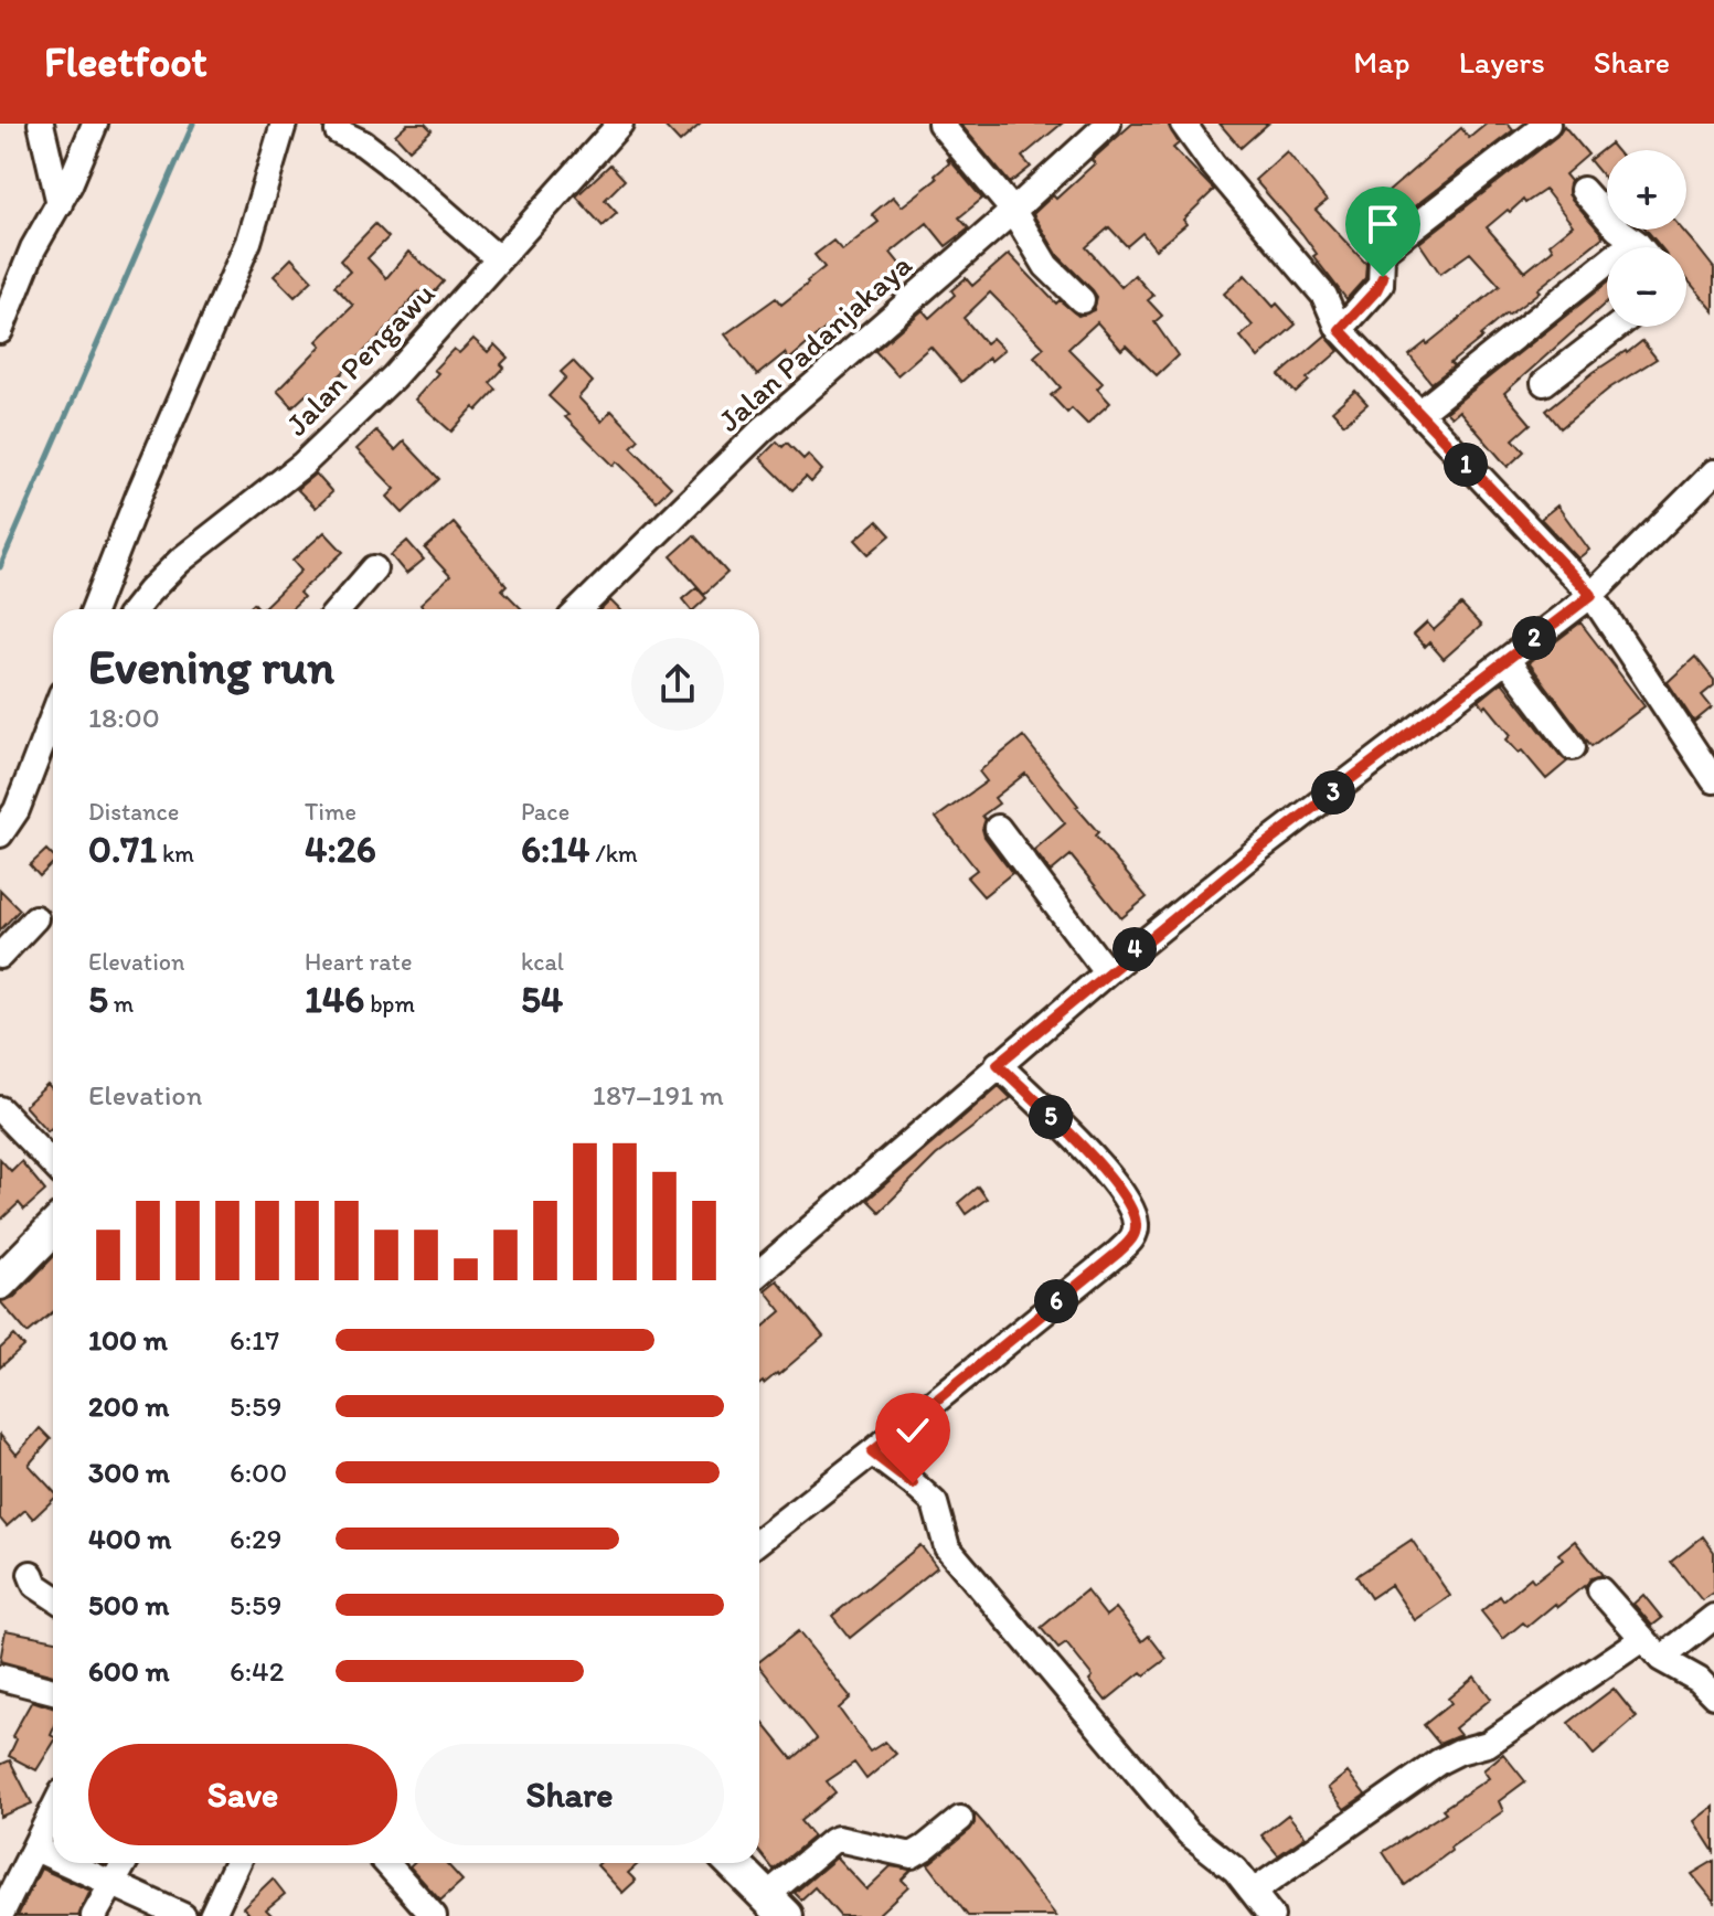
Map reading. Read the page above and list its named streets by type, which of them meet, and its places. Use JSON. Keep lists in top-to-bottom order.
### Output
{
  "streets": {
    "street": ["Jalan Padanjakaya", "Jalan Pengawu"]
  },
  "page": {
    "header": "Fleetfoot",
    "nav": ["Map", "Layers", "Share"],
    "map_buttons": ["+", "−"],
    "pins": [
      "1",
      "2",
      "3",
      "4",
      "5",
      "6"
    ],
    "heading": ["Evening run", "18:00"],
    "stats": [
      ["Distance", "0.71 km"],
      ["Time", "4:26"],
      ["Pace", "6:14 /km"],
      ["Elevation", "5 m"],
      ["Heart rate", "146 bpm"],
      ["kcal", "54"]
    ],
    "chart": ["Elevation", "187–191 m"],
    "list": [
      {
        "name": "100 m",
        "note": "6:17"
      },
      {
        "name": "200 m",
        "note": "5:59"
      },
      {
        "name": "300 m",
        "note": "6:00"
      },
      {
        "name": "400 m",
        "note": "6:29"
      },
      {
        "name": "500 m",
        "note": "5:59"
      },
      {
        "name": "600 m",
        "note": "6:42"
      }
    ],
    "buttons": ["Save", "Share"]
  }
}
